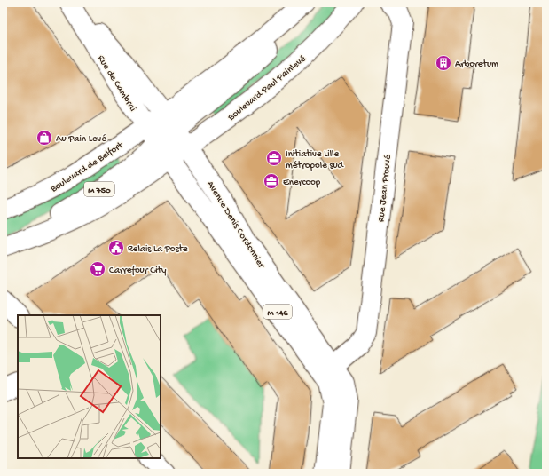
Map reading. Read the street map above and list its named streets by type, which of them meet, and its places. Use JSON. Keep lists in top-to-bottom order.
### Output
{
  "streets": {
    "main road": [
      "Rue de Cambrai",
      "Boulevard Paul Painlevé",
      "Boulevard de Belfort",
      "Rue Jean Prouvé",
      "M 750",
      "Avenue Denis Cordonnier",
      "M 146"
    ]
  },
  "crossings": [
    ["Rue de Cambrai", "Boulevard Paul Painlevé"],
    ["Rue de Cambrai", "Boulevard de Belfort"],
    ["Rue de Cambrai", "M 750"],
    ["Rue de Cambrai", "Avenue Denis Cordonnier"],
    ["Boulevard Paul Painlevé", "M 750"],
    ["Boulevard Paul Painlevé", "Avenue Denis Cordonnier"],
    ["Boulevard de Belfort", "M 750"],
    ["Rue Jean Prouvé", "Avenue Denis Cordonnier"],
    ["M 750", "Avenue Denis Cordonnier"]
  ],
  "places": {
    "building": ["Arboretum"],
    "shop": ["Au Pain Levé"],
    "office": ["Initiative Lille métropole sud", "Enercoop"],
    "public building": ["Relais La Poste"],
    "supermarket": ["Carrefour City"]
  }
}
